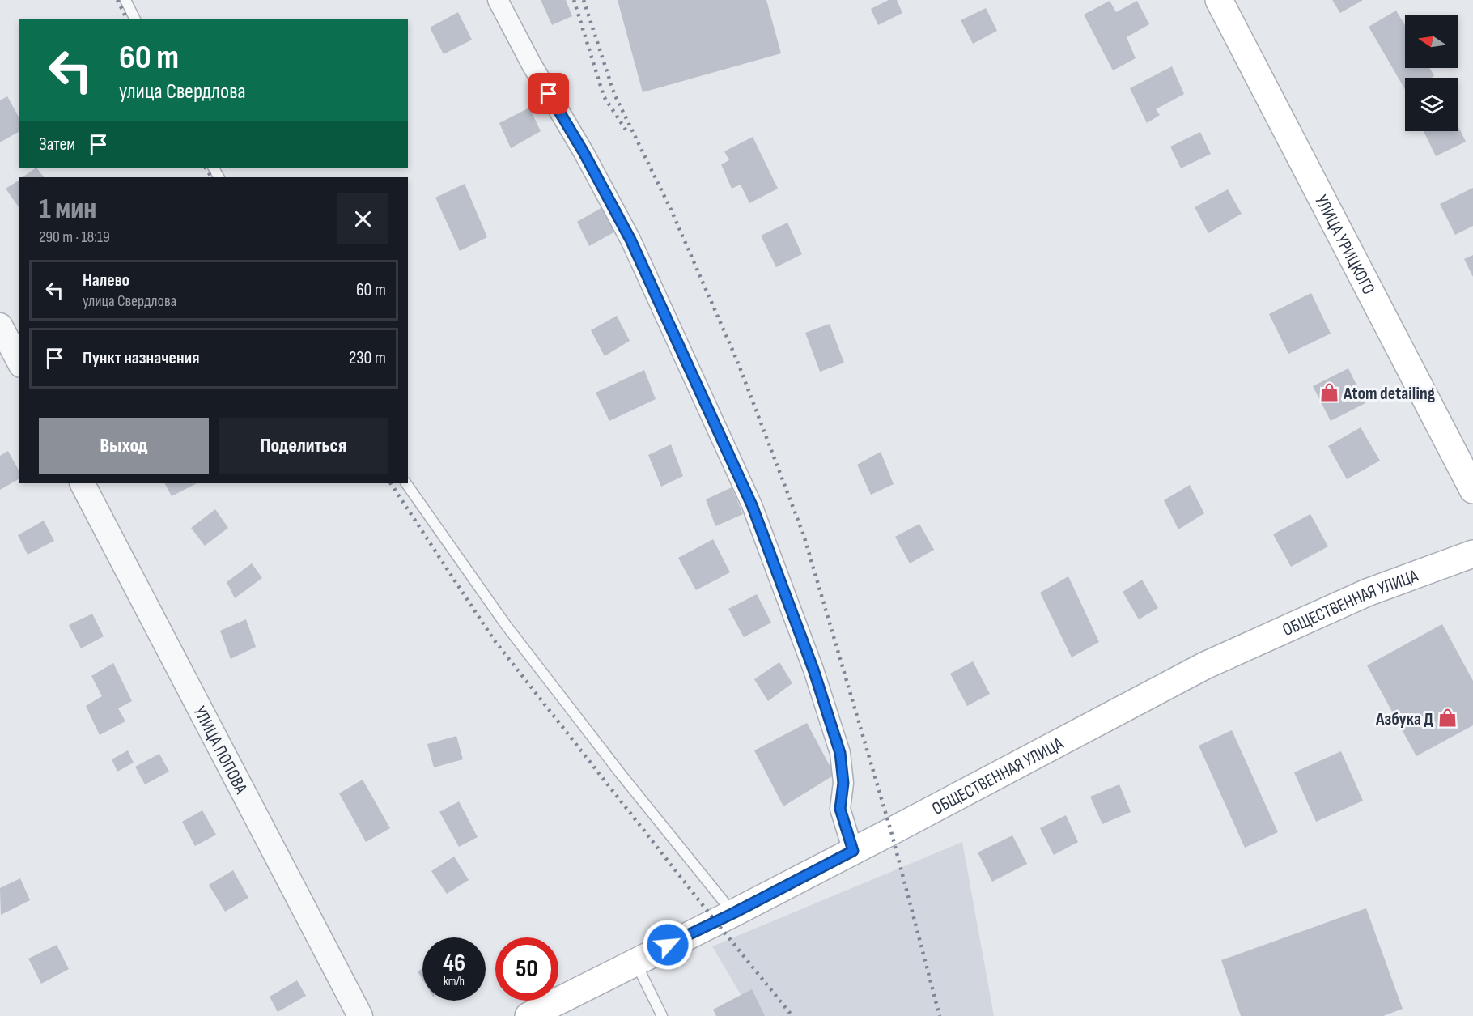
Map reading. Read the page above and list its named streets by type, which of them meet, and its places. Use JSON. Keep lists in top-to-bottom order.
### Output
{
  "streets": {
    "main road": ["УЛИЦА УРИЦКОГО", "ОБЩЕСТВЕННАЯ УЛИЦА"],
    "street": ["УЛИЦА ПОПОВА"]
  },
  "places": {
    "shop": ["Atom detailing", "Азбука Д"]
  },
  "north": "left",
  "page": {
    "turn": ["60 m", "улица Свердлова"],
    "then": "Затем",
    "heading": ["1 мин", "290 m · 18:19"],
    "list": [
      {
        "name": "Налево",
        "note": "улица Свердлова",
        "value": "60 m"
      },
      {
        "name": "Пункт назначения",
        "value": "230 m"
      }
    ],
    "buttons": ["Выход", "Поделиться"],
    "speed": "46 km/h",
    "limit": "50"
  }
}
